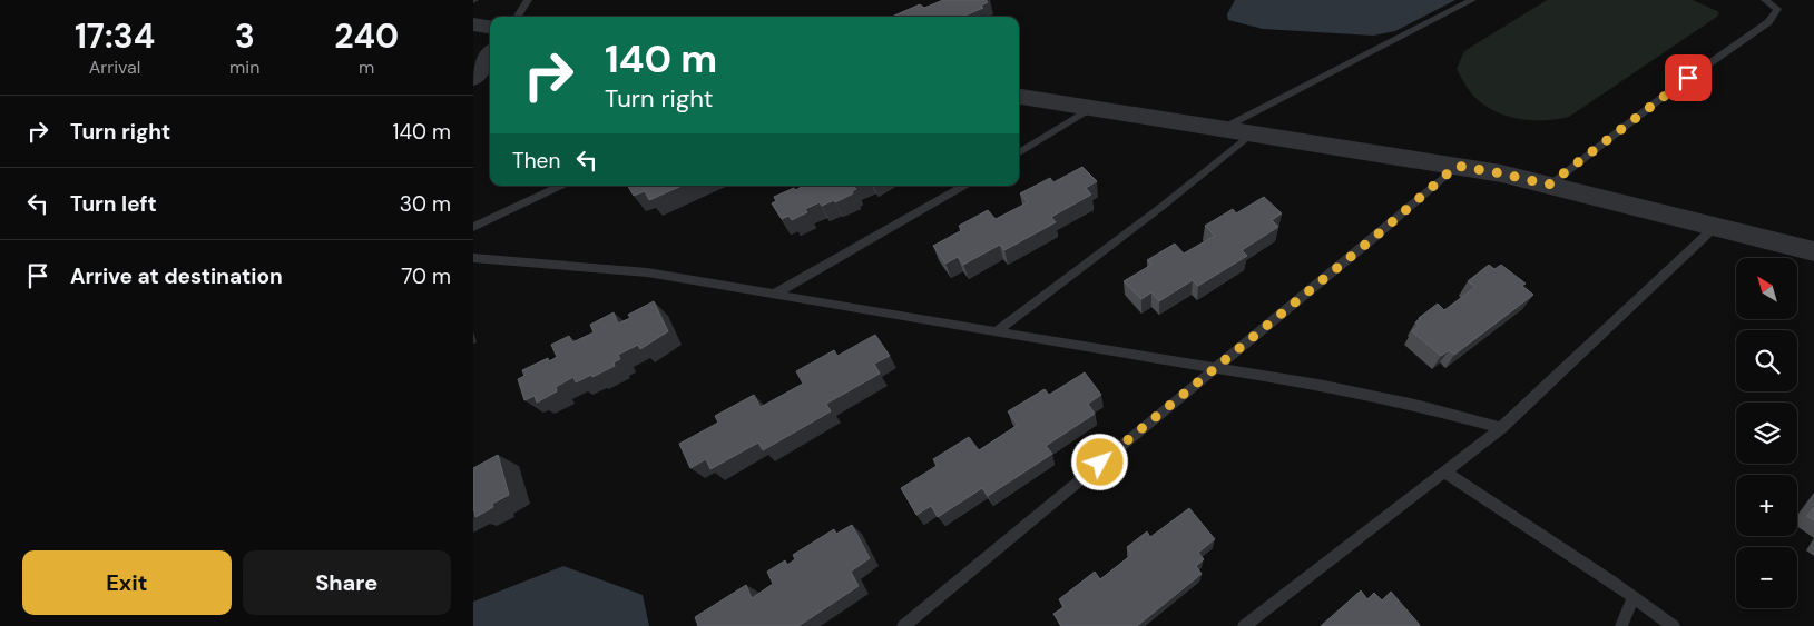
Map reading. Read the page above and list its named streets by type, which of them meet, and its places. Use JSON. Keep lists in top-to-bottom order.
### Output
{
  "north": "top left",
  "page": {
    "eta": [
      "17:34",
      "Arrival",
      "3",
      "min",
      "240",
      "m"
    ],
    "turn": ["140 m", "Turn right"],
    "list": [
      {
        "name": "Turn right",
        "value": "140 m"
      },
      {
        "name": "Turn left",
        "value": "30 m"
      },
      {
        "name": "Arrive at destination",
        "value": "70 m"
      }
    ],
    "then": "Then",
    "map_buttons": ["+", "−"],
    "buttons": ["Exit", "Share"]
  }
}
